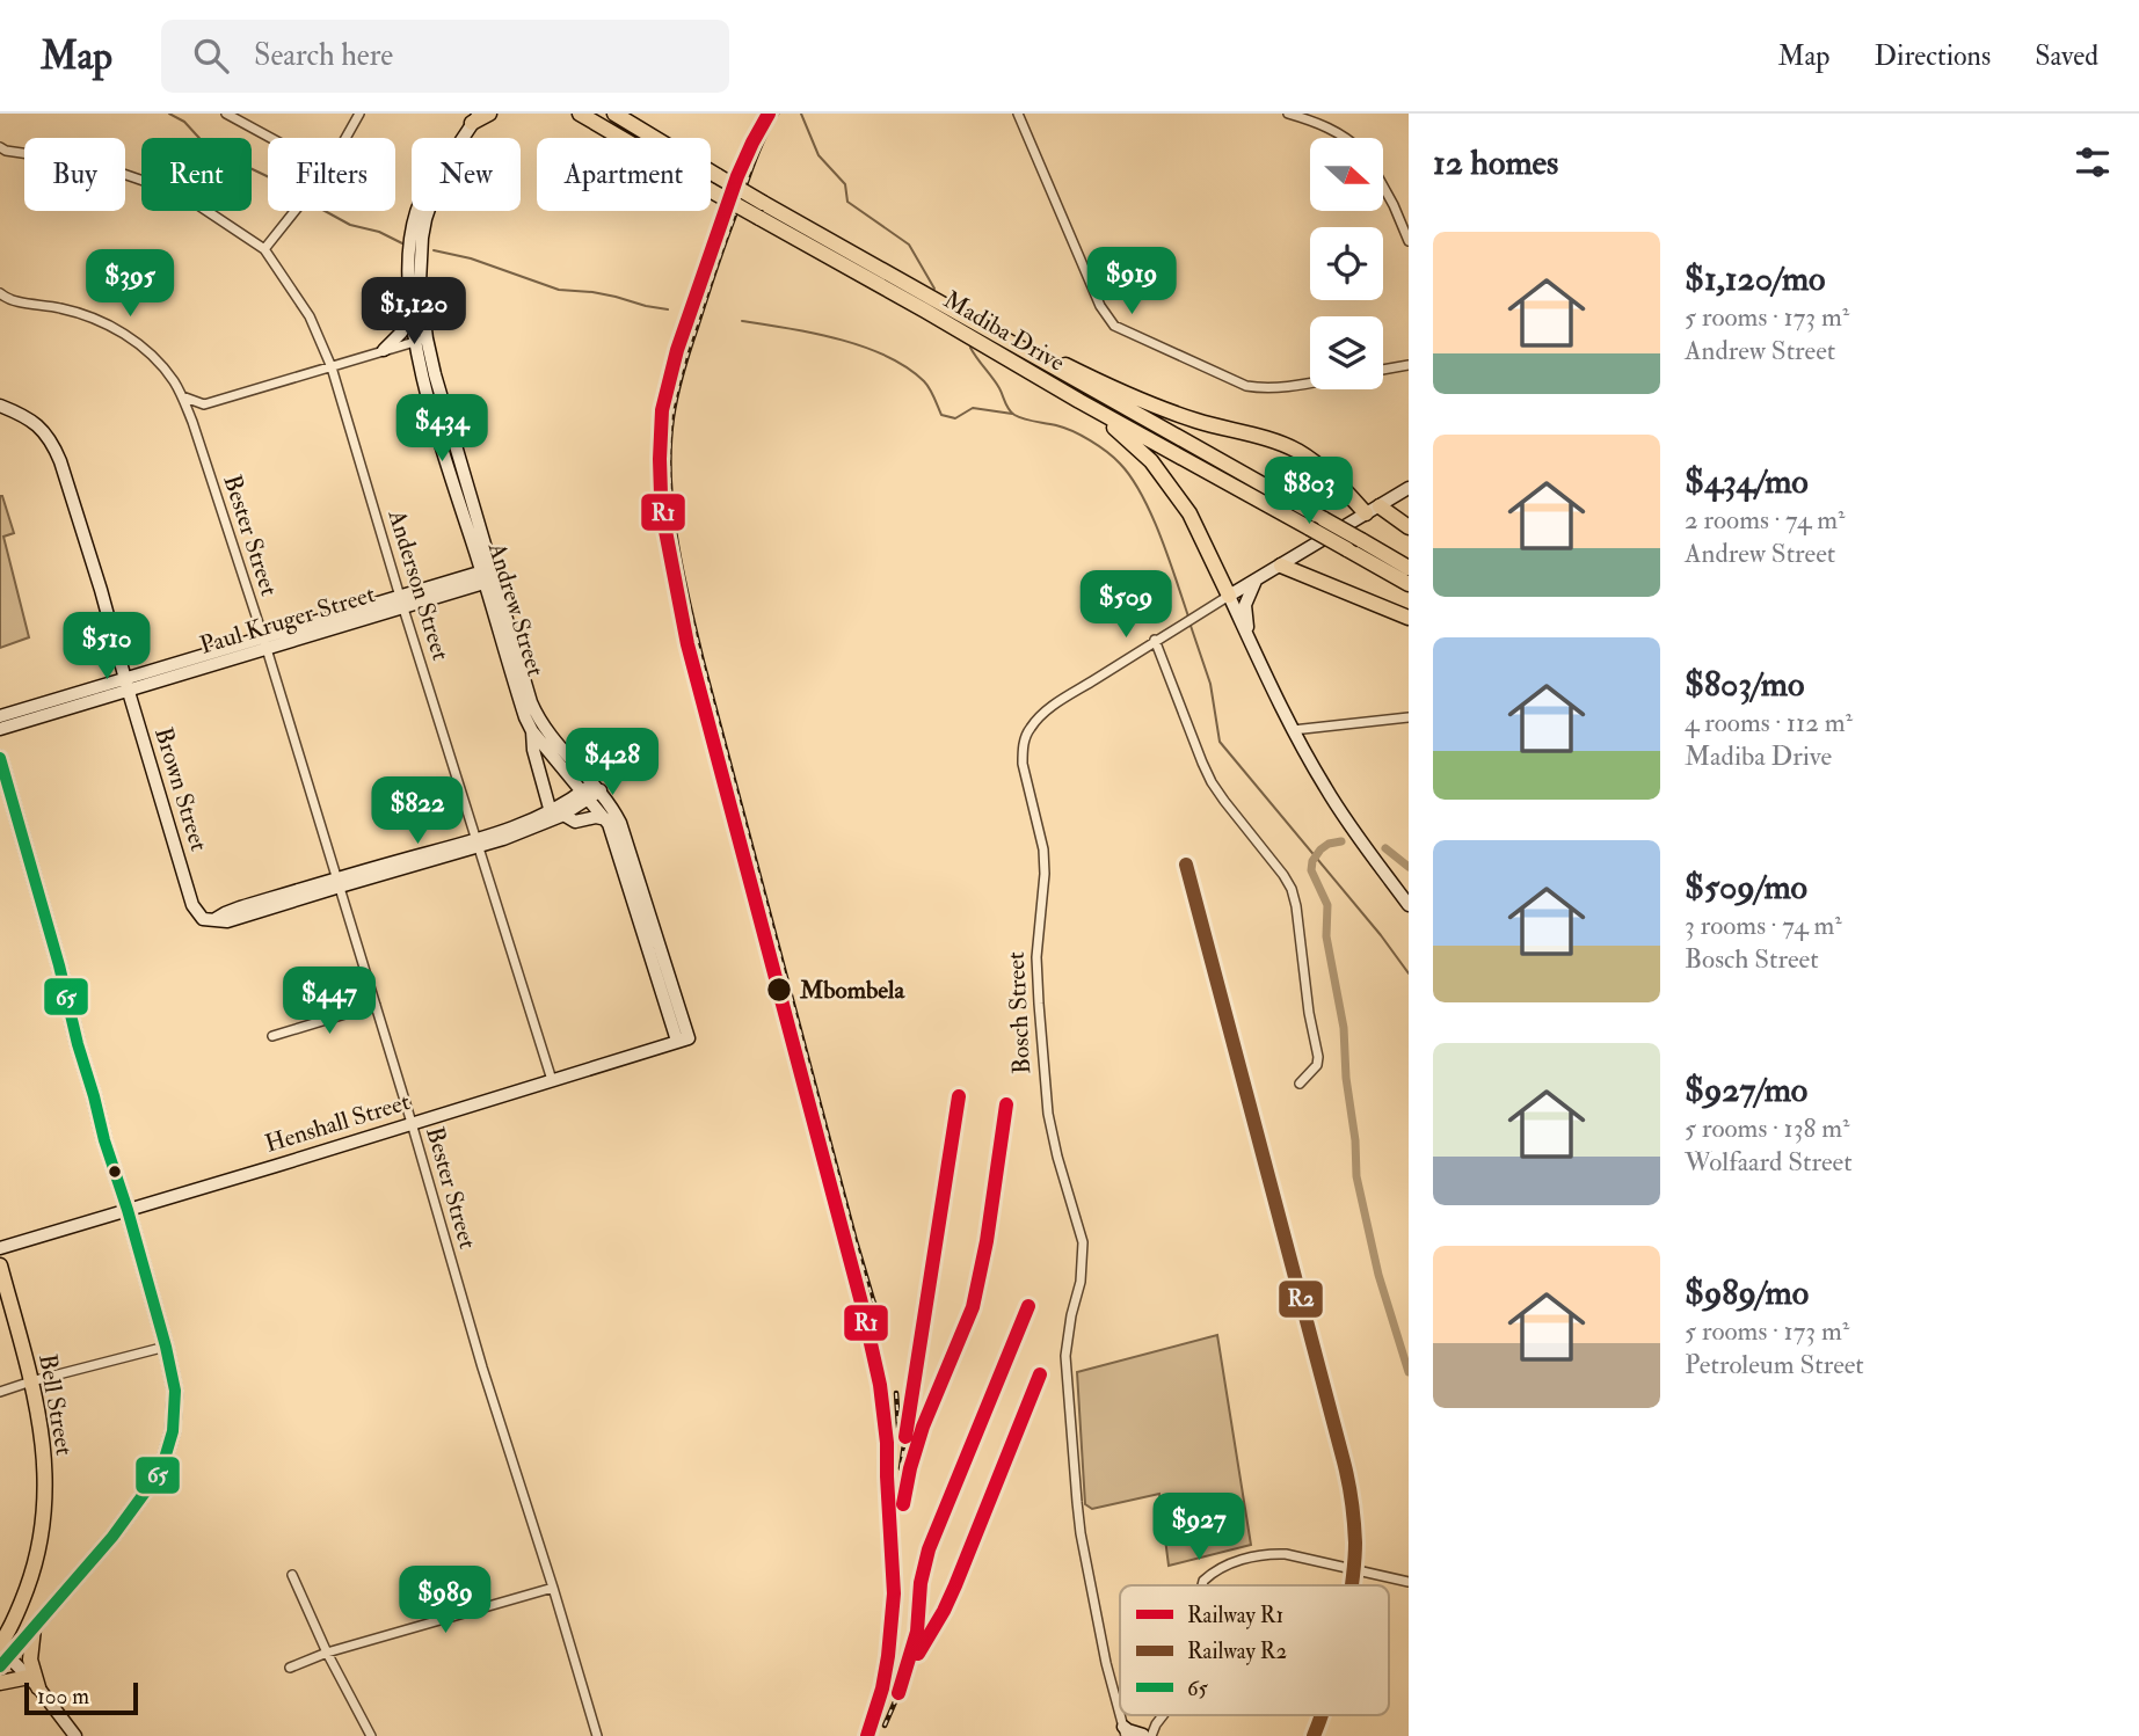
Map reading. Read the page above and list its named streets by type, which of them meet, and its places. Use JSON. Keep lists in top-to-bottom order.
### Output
{
  "streets": {
    "main road": ["Madiba Drive", "Bell Street"],
    "street": [
      "Bester Street",
      "Anderson Street",
      "Andrew Street",
      "Paul Kruger Street",
      "Brown Street",
      "Bosch Street",
      "Henshall Street"
    ]
  },
  "crossings": [
    ["Bester Street", "Paul Kruger Street"],
    ["Bester Street", "Brown Street"],
    ["Bester Street", "Henshall Street"],
    ["Anderson Street", "Paul Kruger Street"],
    ["Anderson Street", "Henshall Street"],
    ["Andrew Street", "Paul Kruger Street"],
    ["Andrew Street", "Henshall Street"],
    ["Paul Kruger Street", "Brown Street"]
  ],
  "places": ["Mbombela"],
  "lines": ["rail line R1", "transit line 65", "rail line R2"],
  "legend": ["Railway R1", "Railway R2", "65"],
  "scale_bar": "100 m",
  "north": "right",
  "page": {
    "header": "Map",
    "search": "Search here",
    "nav": ["Map", "Directions", "Saved"],
    "heading": "12 homes",
    "chip": [
      "Buy",
      "Rent",
      "Filters",
      "New",
      "Apartment"
    ],
    "list": [
      {
        "name": "$1,120/mo",
        "note": "5 rooms · 173 m² · Andrew Street"
      },
      {
        "name": "$434/mo",
        "note": "2 rooms · 74 m² · Andrew Street"
      },
      {
        "name": "$803/mo",
        "note": "4 rooms · 112 m² · Madiba Drive"
      },
      {
        "name": "$509/mo",
        "note": "3 rooms · 74 m² · Bosch Street"
      },
      {
        "name": "$927/mo",
        "note": "5 rooms · 138 m² · Wolfaard Street"
      },
      {
        "name": "$989/mo",
        "note": "5 rooms · 173 m² · Petroleum Street"
      }
    ],
    "price": [
      "$919",
      "$395",
      "$1,120",
      "$434",
      "$803",
      "$509",
      "$510",
      "$428",
      "$822",
      "$447",
      "$927",
      "$989"
    ],
    "scale": "100 m"
  }
}
